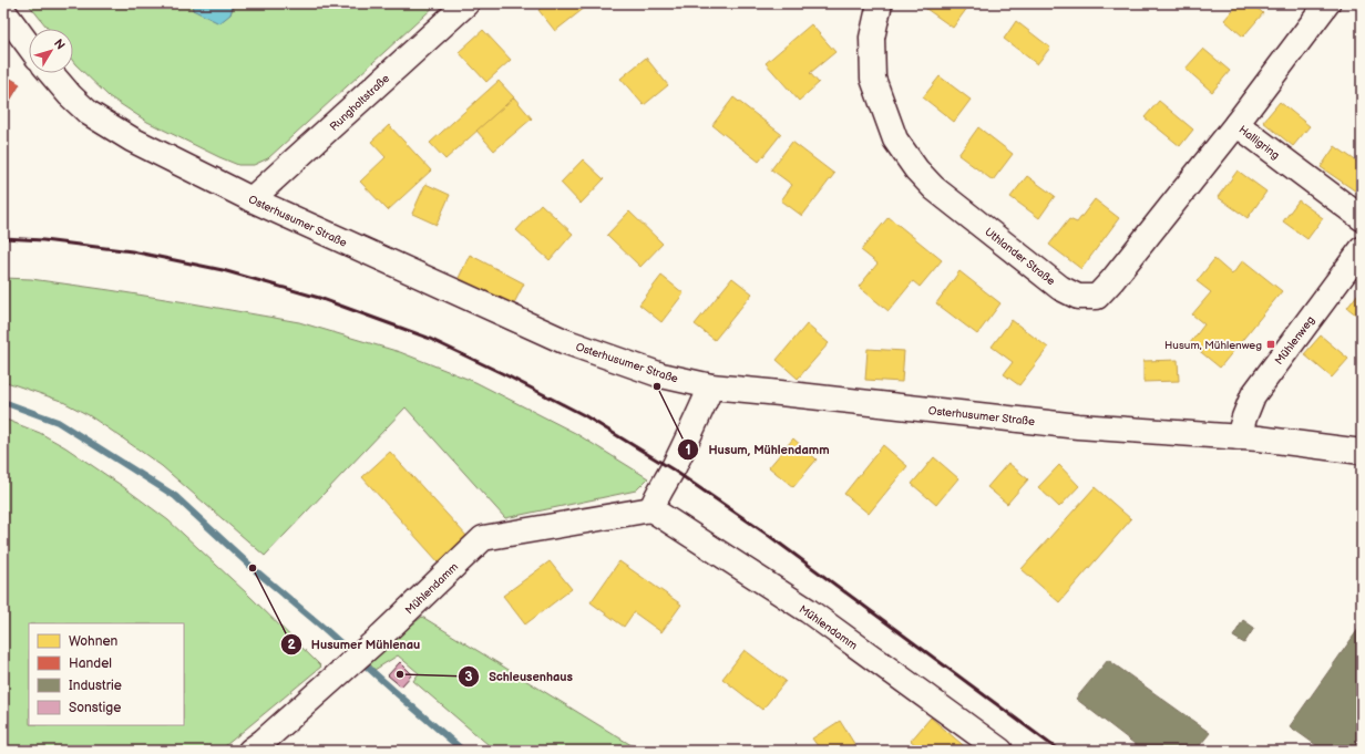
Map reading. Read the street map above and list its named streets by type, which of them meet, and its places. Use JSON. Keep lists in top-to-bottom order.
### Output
{
  "streets": {
    "street": [
      "Rungholtstraße",
      "Halligring",
      "Osterhusumer Straße",
      "Uthlander Straße",
      "Mühlenweg",
      "Mühlendamm"
    ]
  },
  "crossings": [
    ["Rungholtstraße", "Osterhusumer Straße"],
    ["Halligring", "Uthlander Straße"],
    ["Osterhusumer Straße", "Mühlenweg"]
  ],
  "places": {
    "transit": ["Husum, Mühlenweg"],
    "other": ["Husum, Mühlendamm", "Husumer Mühlenau", "Schleusenhaus"]
  },
  "legend": [
    "Wohnen",
    "Handel",
    "Industrie",
    "Sonstige"
  ],
  "north": "top right"
}
